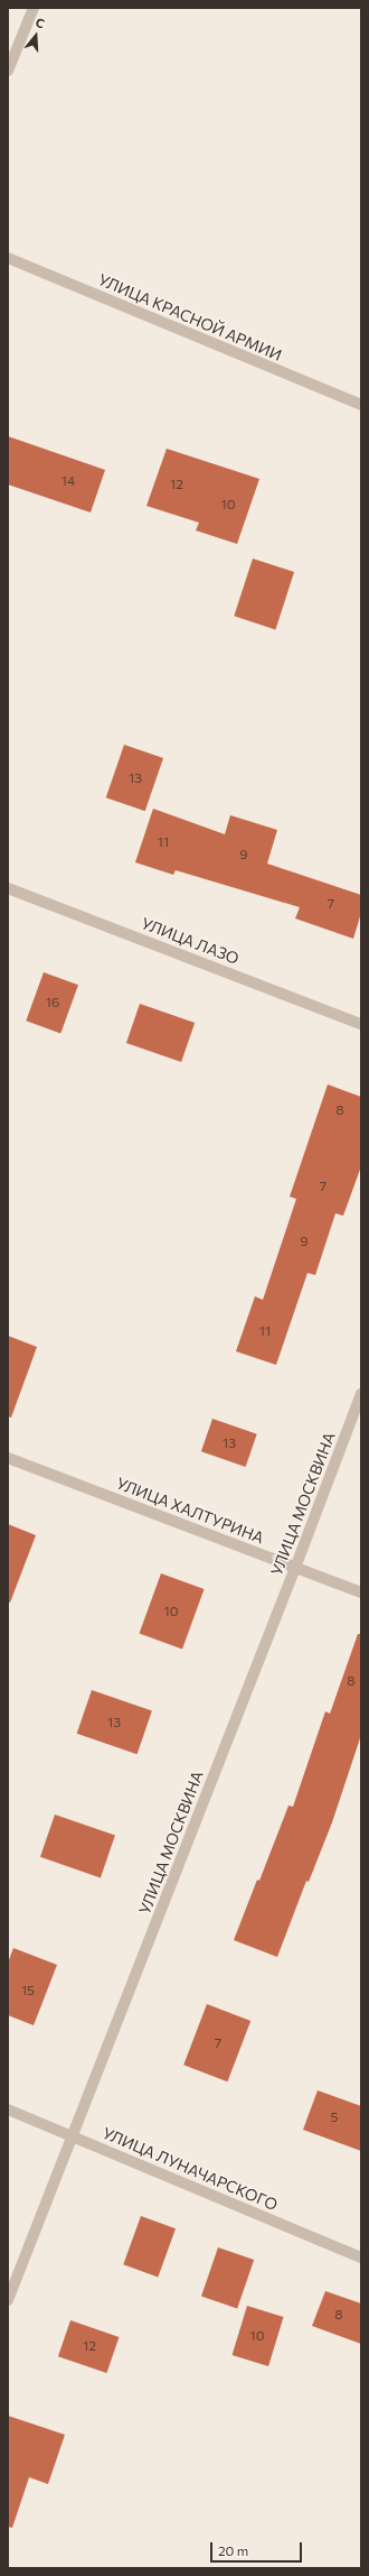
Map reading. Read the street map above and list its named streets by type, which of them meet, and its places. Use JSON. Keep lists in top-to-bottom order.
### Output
{
  "streets": {
    "street": [
      "УЛИЦА КРАСНОЙ АРМИИ",
      "УЛИЦА ЛАЗО",
      "УЛИЦА МОСКВИНА",
      "УЛИЦА ХАЛТУРИНА",
      "УЛИЦА ЛУНАЧАРСКОГО"
    ]
  },
  "crossings": [
    ["УЛИЦА МОСКВИНА", "УЛИЦА ХАЛТУРИНА"],
    ["УЛИЦА МОСКВИНА", "УЛИЦА ЛУНАЧАРСКОГО"]
  ],
  "house_numbers": [
    "14",
    "12",
    "10",
    "13",
    "11",
    "9",
    "7",
    "16",
    "8",
    "7",
    "9",
    "11",
    "13",
    "10",
    "8",
    "13",
    "15",
    "7",
    "5",
    "8",
    "10",
    "12"
  ],
  "scale_bar": "20 m",
  "north": "top"
}
